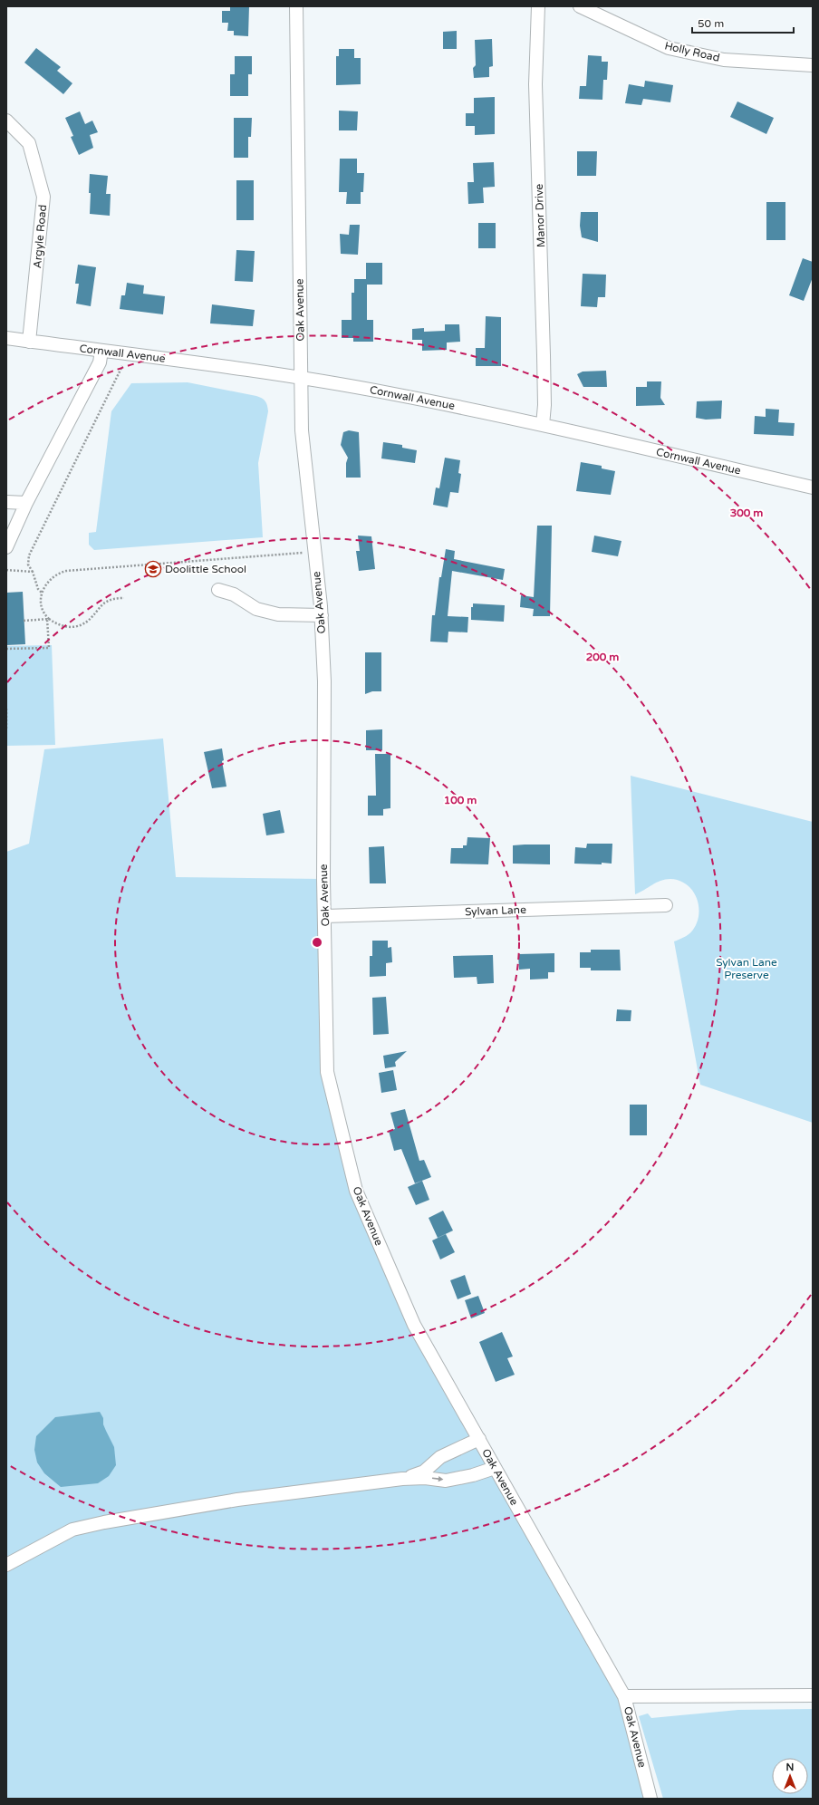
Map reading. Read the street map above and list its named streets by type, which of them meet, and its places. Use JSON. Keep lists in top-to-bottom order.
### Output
{
  "streets": {
    "street": [
      "Holly Road",
      "Manor Drive",
      "Argyle Road",
      "Oak Avenue",
      "Cornwall Avenue",
      "Sylvan Lane"
    ]
  },
  "crossings": [
    ["Manor Drive", "Cornwall Avenue"],
    ["Argyle Road", "Cornwall Avenue"],
    ["Oak Avenue", "Cornwall Avenue"],
    ["Oak Avenue", "Sylvan Lane"]
  ],
  "parks": ["Sylvan Lane Preserve"],
  "places": {
    "school or university": ["Doolittle School"]
  },
  "scale_bar": "50 m",
  "north": "top",
  "rings": ["300 m", "200 m", "100 m"]
}
